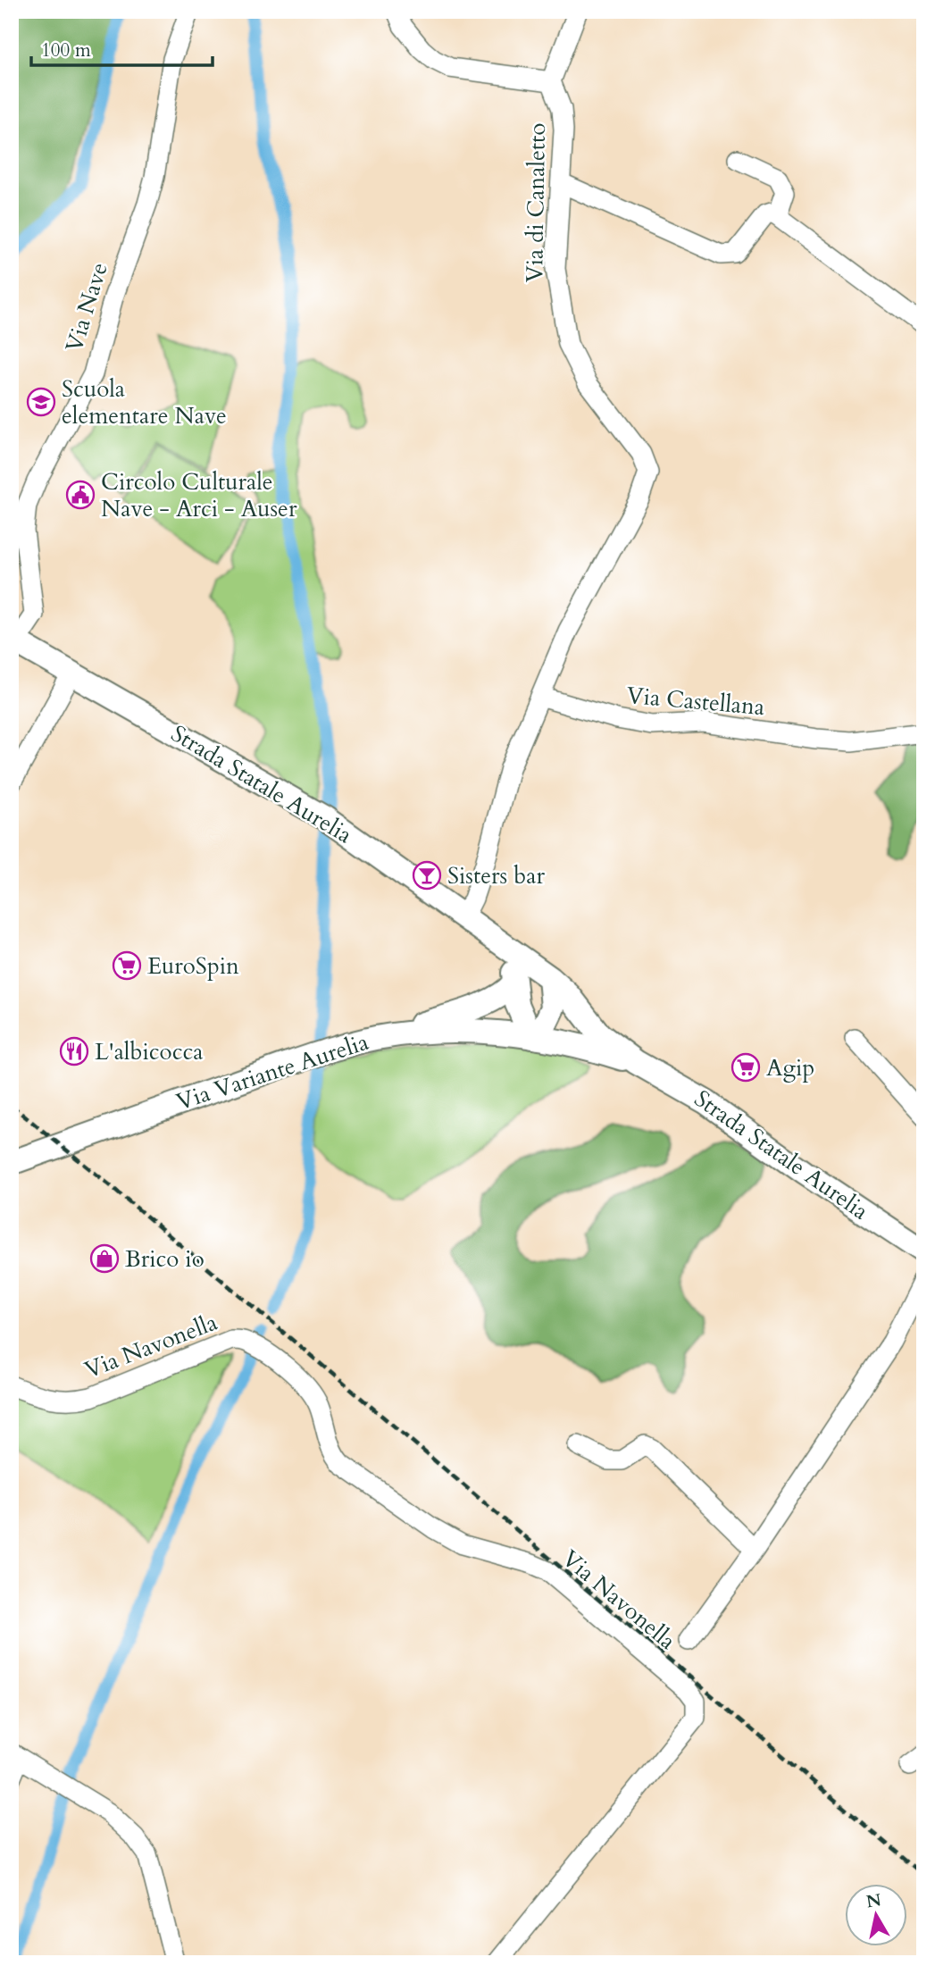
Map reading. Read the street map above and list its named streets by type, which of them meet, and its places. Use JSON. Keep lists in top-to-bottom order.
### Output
{
  "streets": {
    "main road": ["Strada Statale Aurelia", "Via Variante Aurelia"],
    "street": [
      "Via di Canaletto",
      "Via Nave",
      "Via Castellana",
      "Via Navonella"
    ]
  },
  "crossings": [
    ["Via di Canaletto", "Via Castellana"],
    ["Via Nave", "Strada Statale Aurelia"],
    ["Strada Statale Aurelia", "Via Variante Aurelia"]
  ],
  "places": {
    "school or university": ["Scuola elementare Nave"],
    "public building": ["Circolo Culturale Nave - Arci - Auser"],
    "bar": ["Sisters bar"],
    "supermarket": ["EuroSpin", "Agip"],
    "restaurant": ["L'albicocca"],
    "shop": ["Brico io"]
  },
  "scale_bar": "100 m",
  "north": "top"
}
